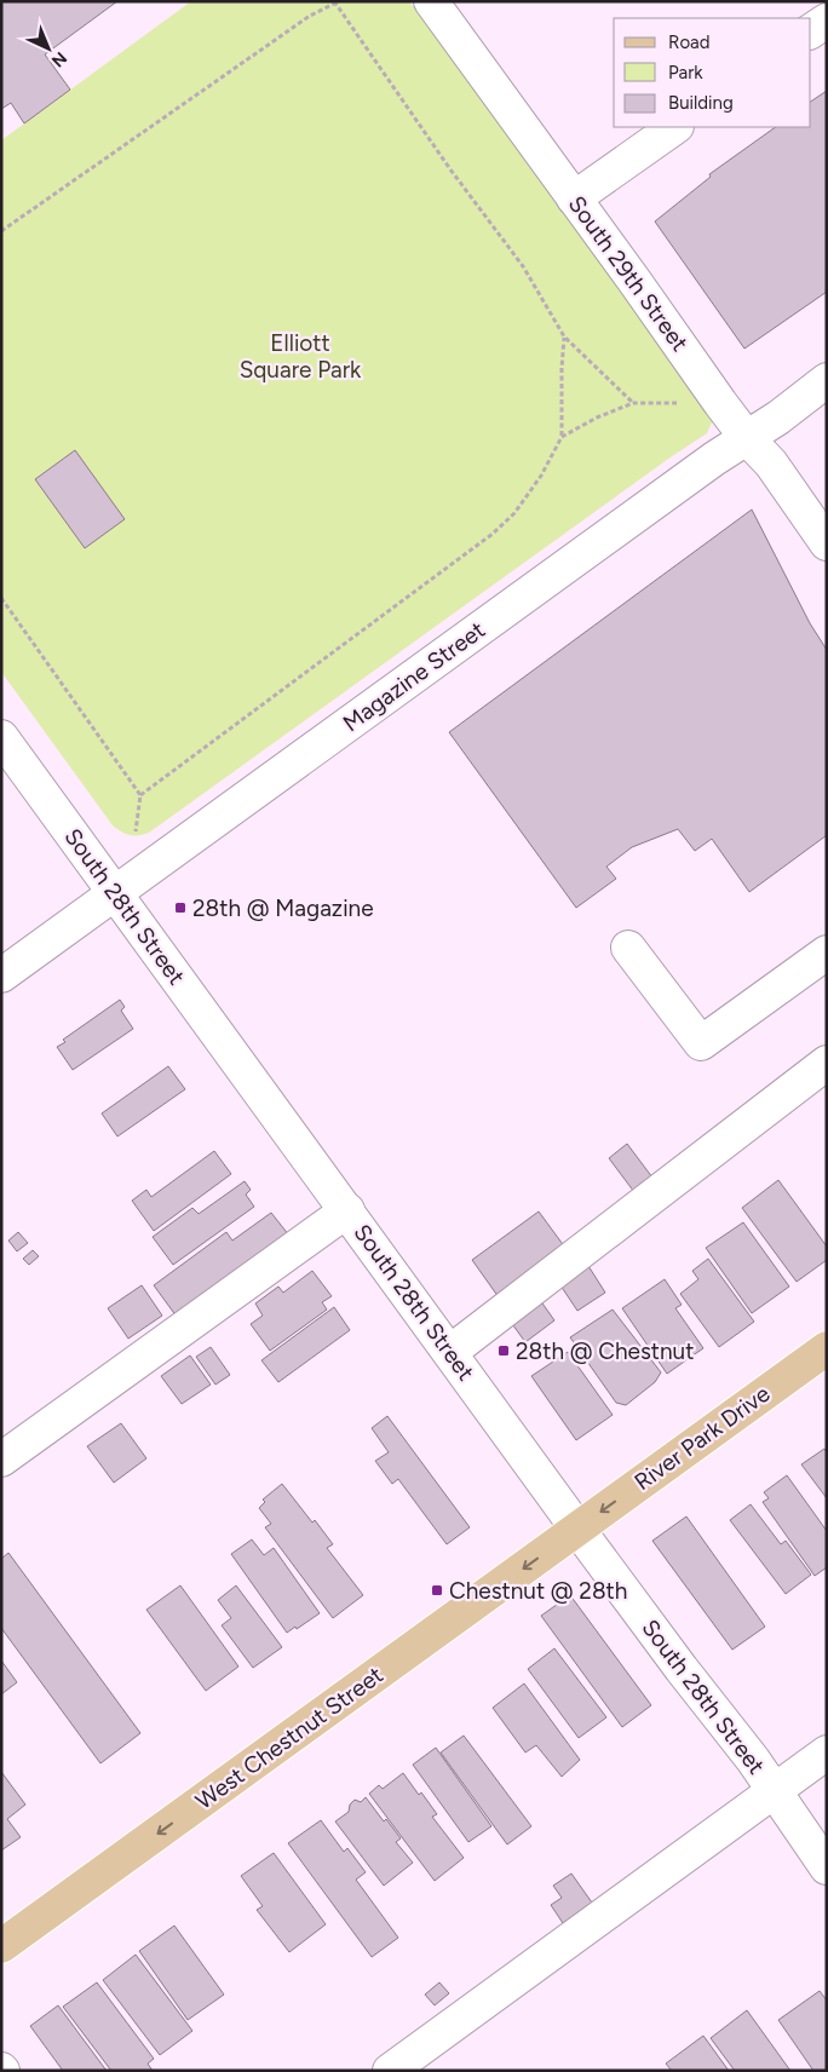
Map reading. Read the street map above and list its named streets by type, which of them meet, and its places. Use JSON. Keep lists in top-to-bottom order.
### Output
{
  "streets": {
    "main road": ["River Park Drive", "West Chestnut Street"],
    "street": ["South 29th Street", "Magazine Street", "South 28th Street"]
  },
  "crossings": [
    ["South 29th Street", "Magazine Street"],
    ["Magazine Street", "South 28th Street"],
    ["South 28th Street", "River Park Drive"],
    ["South 28th Street", "West Chestnut Street"],
    ["River Park Drive", "West Chestnut Street"]
  ],
  "one_way": ["River Park Drive", "West Chestnut Street"],
  "parks": ["Elliott Square Park"],
  "places": {
    "transit": ["28th @ Magazine", "28th @ Chestnut", "Chestnut @ 28th"]
  },
  "legend": ["Road", "Park", "Building"],
  "north": "bottom right"
}
